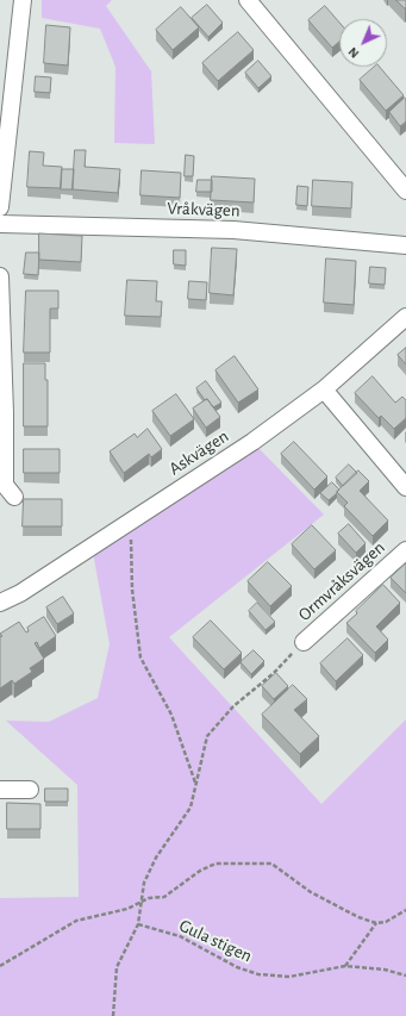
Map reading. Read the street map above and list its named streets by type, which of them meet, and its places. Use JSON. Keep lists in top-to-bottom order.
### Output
{
  "streets": {
    "street": ["Vråkvägen", "Askvägen", "Ormvråksvägen"],
    "path": ["Gula stigen"]
  },
  "north": "bottom left"
}
